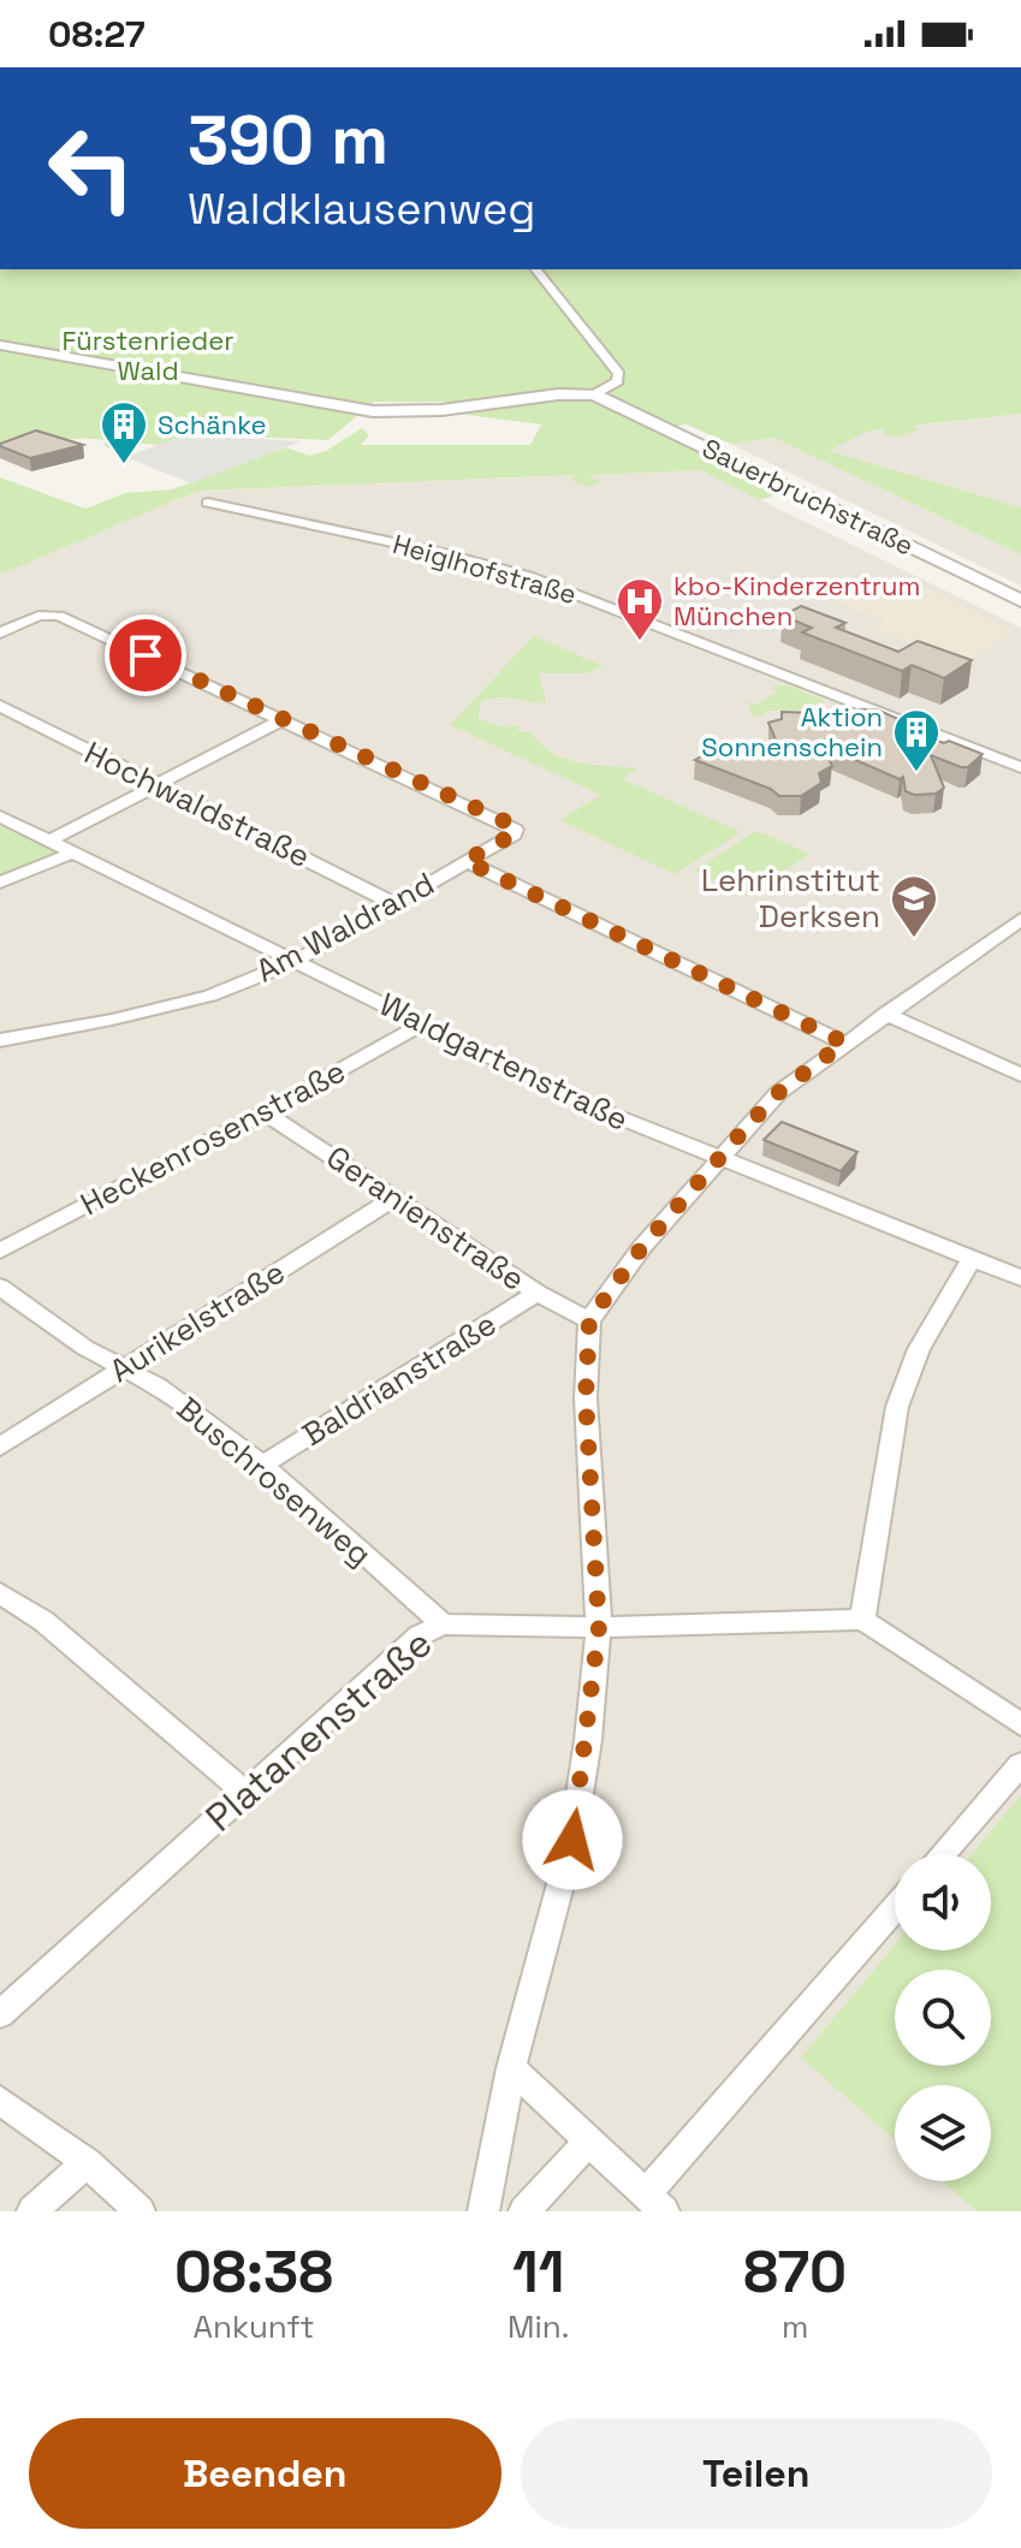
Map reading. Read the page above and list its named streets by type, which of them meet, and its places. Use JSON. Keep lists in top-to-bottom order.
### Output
{
  "streets": {
    "street": [
      "Sauerbruchstraße",
      "Heiglhofstraße",
      "Hochwaldstraße",
      "Am Waldrand",
      "Waldgartenstraße",
      "Heckenrosenstraße",
      "Geranienstraße",
      "Aurikelstraße",
      "Baldrianstraße",
      "Buschrosenweg",
      "Platanenstraße"
    ]
  },
  "crossings": [
    ["Hochwaldstraße", "Am Waldrand"],
    ["Am Waldrand", "Waldgartenstraße"],
    ["Waldgartenstraße", "Heckenrosenstraße"],
    ["Heckenrosenstraße", "Geranienstraße"],
    ["Geranienstraße", "Aurikelstraße"],
    ["Geranienstraße", "Baldrianstraße"],
    ["Aurikelstraße", "Buschrosenweg"],
    ["Baldrianstraße", "Buschrosenweg"],
    ["Buschrosenweg", "Platanenstraße"]
  ],
  "parks": ["Fürstenrieder Wald"],
  "places": {
    "building": ["Schänke", "Aktion Sonnenschein"],
    "hospital": ["kbo-Kinderzentrum München"],
    "school or university": ["Lehrinstitut Derksen"]
  },
  "page": {
    "status": "08:27",
    "turn": ["390 m", "Waldklausenweg"],
    "eta": [
      "08:38",
      "Ankunft",
      "11",
      "Min.",
      "870",
      "m"
    ],
    "buttons": ["Beenden", "Teilen"]
  }
}
